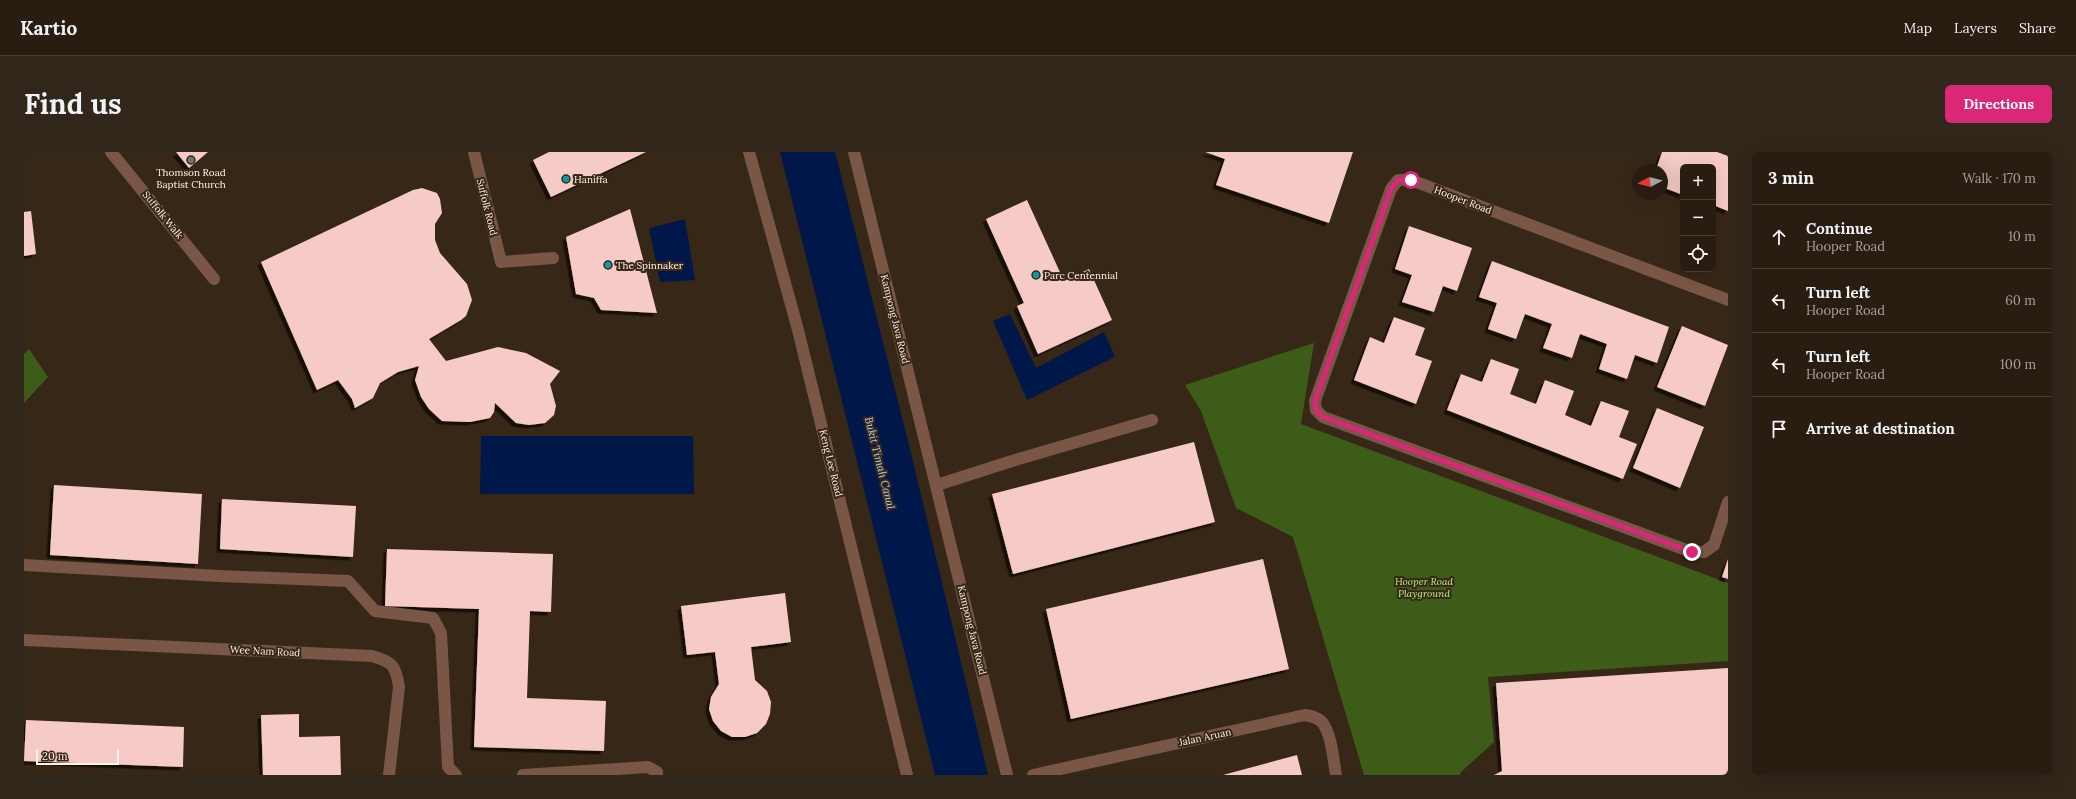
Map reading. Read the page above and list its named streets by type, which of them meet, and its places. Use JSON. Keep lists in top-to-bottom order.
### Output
{
  "streets": {
    "street": [
      "Hooper Road",
      "Suffolk Road",
      "Suffolk Walk",
      "Kampong Java Road",
      "Keng Lee Road",
      "Wee Nam Road",
      "Jalan Aruan"
    ]
  },
  "water": ["Bukit Timah Canal"],
  "parks": ["Hooper Road Playground"],
  "places": [
    "Thomson Road Baptist Church",
    "Haniffa",
    "The Spinnaker",
    "Parc Centennial"
  ],
  "scale_bar": "20 m",
  "north": "left",
  "page": {
    "header": "Kartio",
    "nav": ["Map", "Layers", "Share"],
    "buttons": "Directions",
    "title": "Find us",
    "heading": ["3 min", "Walk · 170 m"],
    "map_buttons": ["+", "−"],
    "list": [
      ["Continue", "Hooper Road", "10 m"],
      ["Turn left", "Hooper Road", "60 m"],
      ["Turn left", "Hooper Road", "100 m"],
      "Arrive at destination"
    ],
    "scale": "20 m"
  }
}
